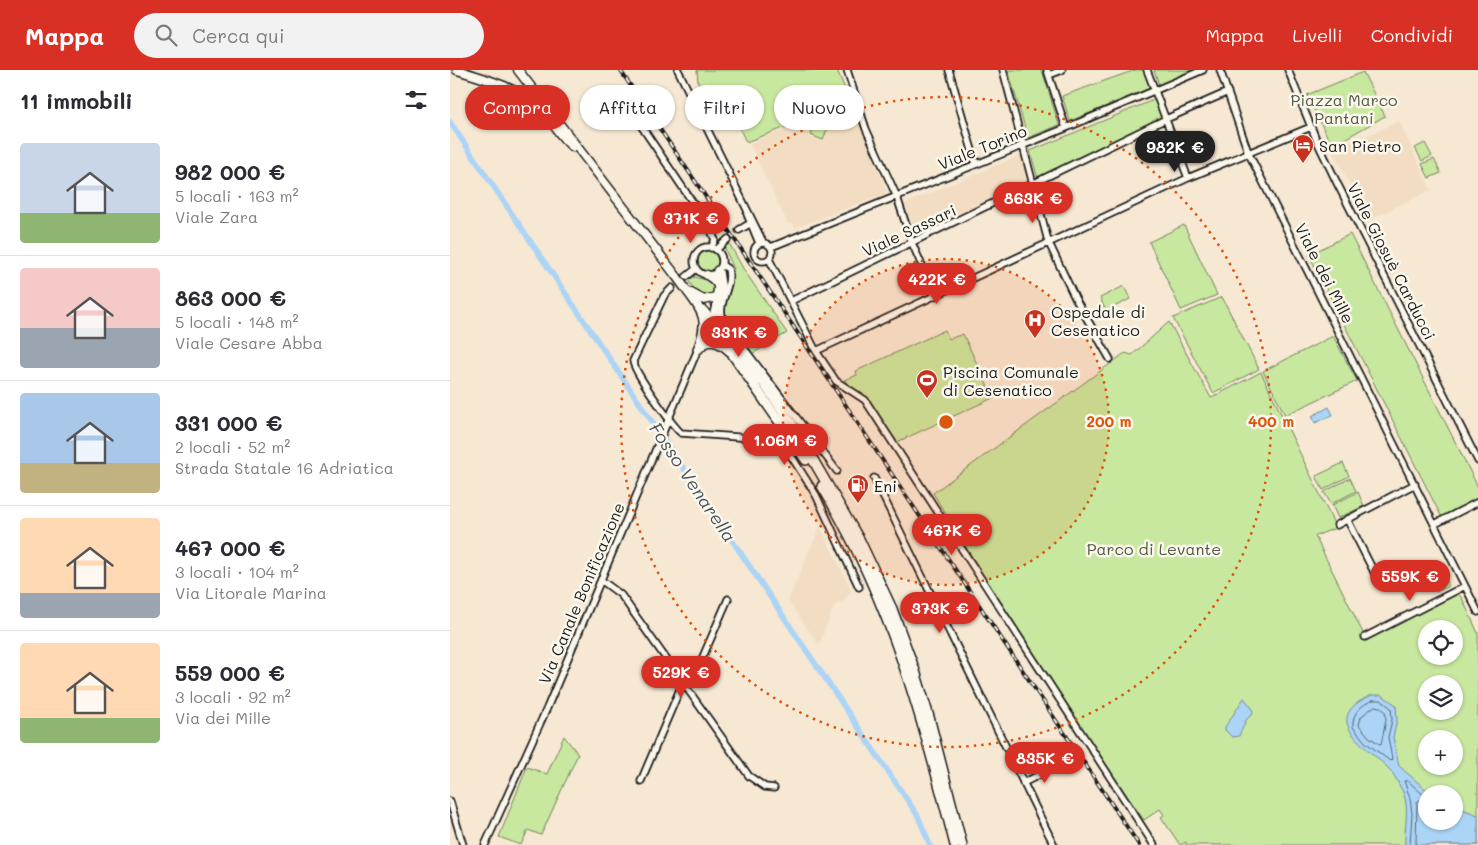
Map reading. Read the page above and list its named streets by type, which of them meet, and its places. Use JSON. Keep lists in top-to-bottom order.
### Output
{
  "streets": {
    "street": [
      "Viale Torino",
      "Viale Sassari",
      "Viale Giosuè Carducci",
      "Viale dei Mille",
      "Via Canale Bonificazione"
    ]
  },
  "crossings": [
    ["Viale Sassari", "Viale dei Mille"]
  ],
  "water": ["Fosso Venarella"],
  "parks": ["Piazza Marco Pantani", "Parco di Levante"],
  "places": {
    "hotel": ["San Pietro"],
    "hospital": ["Ospedale di Cesenatico"],
    "sports": ["Piscina Comunale di Cesenatico"],
    "fuel station": ["Eni"]
  },
  "page": {
    "header": "Mappa",
    "search": "Cerca qui",
    "nav": ["Mappa", "Livelli", "Condividi"],
    "heading": "11 immobili",
    "chip": [
      "Compra",
      "Affitta",
      "Filtri",
      "Nuovo"
    ],
    "list": [
      {
        "name": "982 000 €",
        "note": "5 locali · 163 m² · Viale Zara"
      },
      {
        "name": "863 000 €",
        "note": "5 locali · 148 m² · Viale Cesare Abba"
      },
      {
        "name": "331 000 €",
        "note": "2 locali · 52 m² · Strada Statale 16 Adriatica"
      },
      {
        "name": "467 000 €",
        "note": "3 locali · 104 m² · Via Litorale Marina"
      },
      {
        "name": "559 000 €",
        "note": "3 locali · 92 m² · Via dei Mille"
      }
    ],
    "price": [
      "982K €",
      "863K €",
      "371K €",
      "422K €",
      "331K €",
      "1.06M €",
      "467K €",
      "559K €",
      "373K €",
      "529K €",
      "835K €"
    ],
    "map_buttons": ["+", "−"]
  },
  "rings": ["200 m", "400 m"]
}
